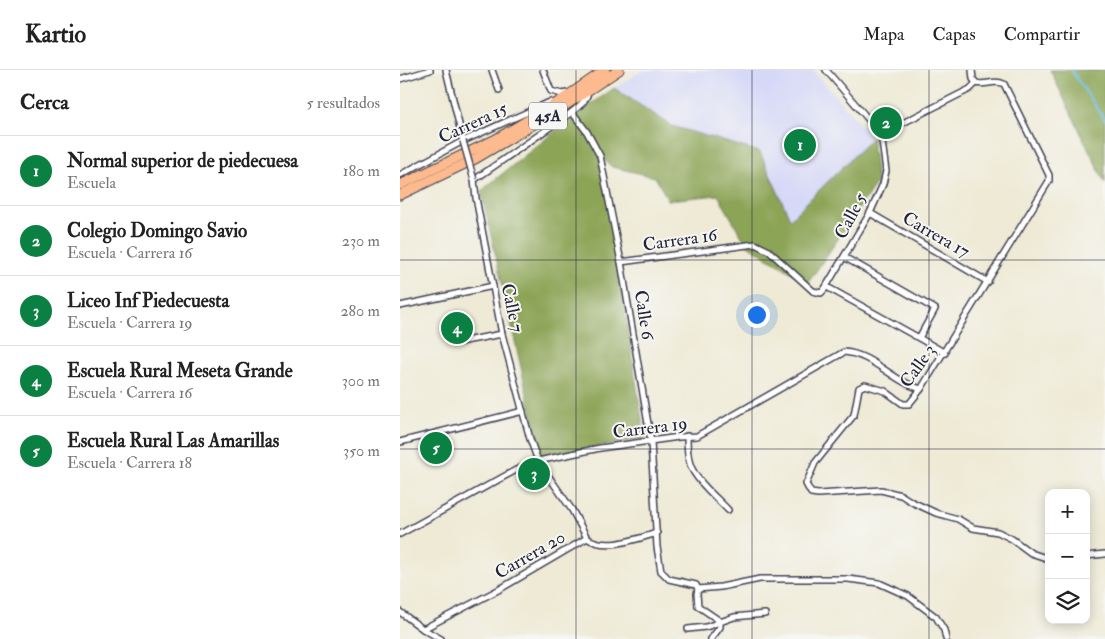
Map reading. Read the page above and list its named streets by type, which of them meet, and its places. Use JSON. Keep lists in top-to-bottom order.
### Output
{
  "streets": {
    "highway": ["45A"],
    "street": [
      "Carrera 15",
      "Calle 5",
      "Carrera 17",
      "Carrera 16",
      "Calle 7",
      "Calle 6",
      "Calle 3",
      "Carrera 19",
      "Carrera 20"
    ]
  },
  "crossings": [
    ["45A", "Carrera 15"],
    ["Carrera 15", "Calle 7"],
    ["Calle 5", "Carrera 17"],
    ["Calle 5", "Carrera 16"],
    ["Carrera 17", "Calle 3"],
    ["Carrera 16", "Calle 6"],
    ["Calle 7", "Carrera 19"],
    ["Calle 7", "Carrera 20"],
    ["Calle 6", "Carrera 19"],
    ["Calle 6", "Carrera 20"],
    ["Calle 3", "Carrera 19"]
  ],
  "page": {
    "header": "Kartio",
    "nav": ["Mapa", "Capas", "Compartir"],
    "heading": ["Cerca", "5 resultados"],
    "pins": [
      "2",
      "1",
      "4",
      "5",
      "3"
    ],
    "list": [
      {
        "mark": "1",
        "name": "Normal superior de piedecuesa",
        "note": "Escuela",
        "value": "180 m"
      },
      {
        "mark": "2",
        "name": "Colegio Domingo Savio",
        "note": "Escuela · Carrera 16",
        "value": "230 m"
      },
      {
        "mark": "3",
        "name": "Liceo Inf Piedecuesta",
        "note": "Escuela · Carrera 19",
        "value": "280 m"
      },
      {
        "mark": "4",
        "name": "Escuela Rural Meseta Grande",
        "note": "Escuela · Carrera 16",
        "value": "300 m"
      },
      {
        "mark": "5",
        "name": "Escuela Rural Las Amarillas",
        "note": "Escuela · Carrera 18",
        "value": "350 m"
      }
    ],
    "map_buttons": ["+", "−"]
  }
}
